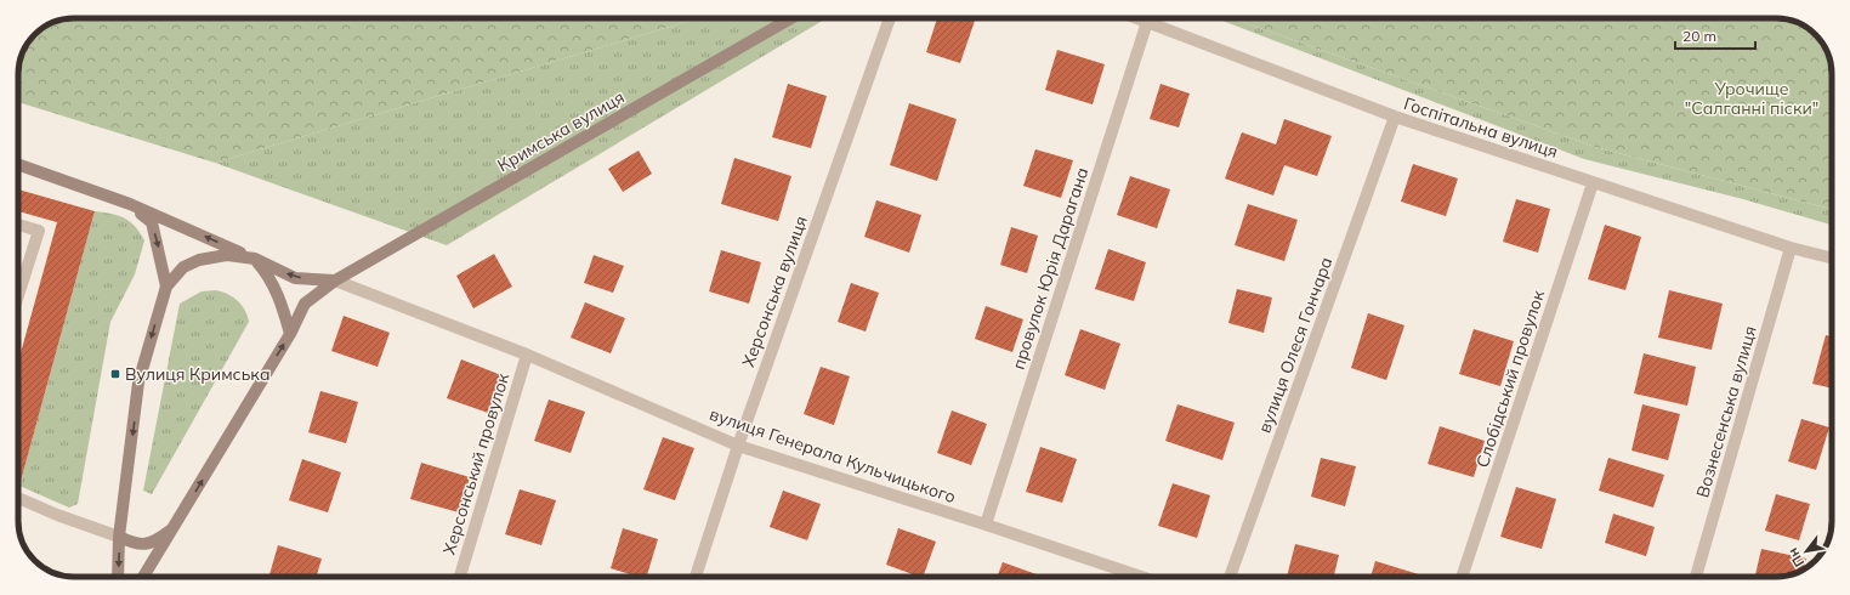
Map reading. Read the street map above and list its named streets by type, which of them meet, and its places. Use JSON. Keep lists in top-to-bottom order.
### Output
{
  "streets": {
    "street": [
      "Госпітальна вулиця",
      "Кримська вулиця",
      "провулок Юрія Дарагана",
      "Херсонська вулиця",
      "вулиця Олеся Гончара",
      "Слобідський провулок",
      "Вознесенська вулиця",
      "вулиця Генерала Кульчицького",
      "Херсонський провулок"
    ]
  },
  "crossings": [
    ["Госпітальна вулиця", "провулок Юрія Дарагана"],
    ["Госпітальна вулиця", "вулиця Олеся Гончара"],
    ["Госпітальна вулиця", "Слобідський провулок"],
    ["Госпітальна вулиця", "Вознесенська вулиця"],
    ["Кримська вулиця", "вулиця Генерала Кульчицького"],
    ["провулок Юрія Дарагана", "вулиця Генерала Кульчицького"],
    ["Херсонська вулиця", "вулиця Генерала Кульчицького"],
    ["вулиця Генерала Кульчицького", "Херсонський провулок"]
  ],
  "parks": ["Урочище \"Салганні піски\""],
  "places": {
    "transit": ["Вулиця Кримська"]
  },
  "scale_bar": "20 m",
  "north": "bottom left"
}
